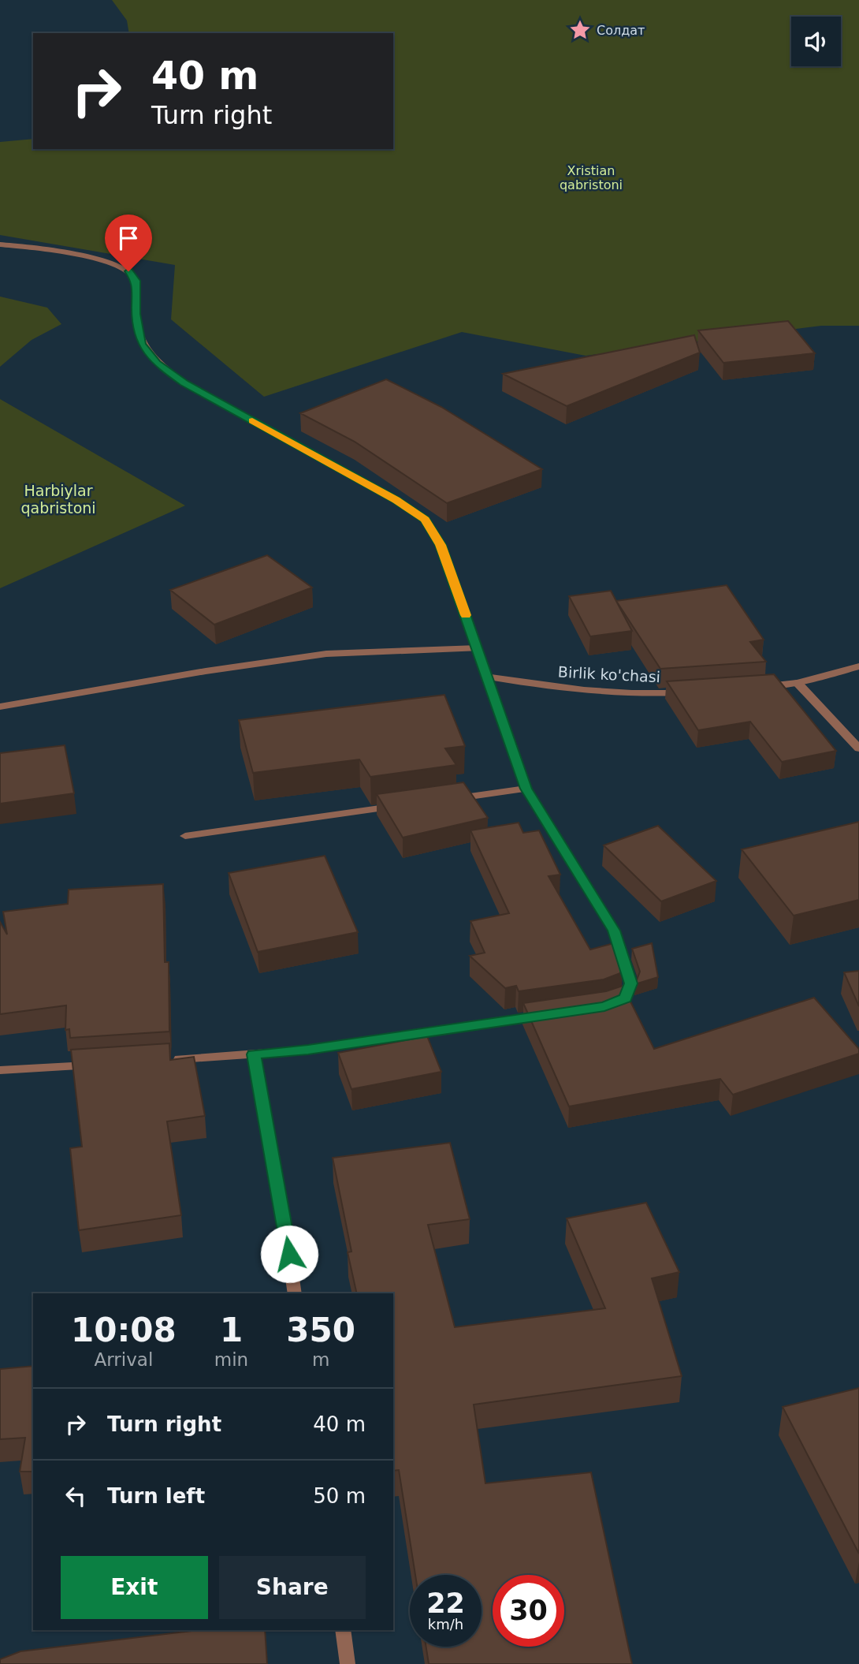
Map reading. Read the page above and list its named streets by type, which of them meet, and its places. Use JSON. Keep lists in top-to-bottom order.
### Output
{
  "streets": {
    "street": ["Birlik ko'chasi"]
  },
  "parks": ["Xristian qabristoni", "Harbiylar qabristoni"],
  "places": {
    "place": ["Солдат"]
  },
  "page": {
    "turn": ["40 m", "Turn right"],
    "eta": [
      "10:08",
      "Arrival",
      "1",
      "min",
      "350",
      "m"
    ],
    "list": [
      {
        "name": "Turn right",
        "value": "40 m"
      },
      {
        "name": "Turn left",
        "value": "50 m"
      }
    ],
    "buttons": ["Exit", "Share"],
    "speed": "22 km/h",
    "limit": "30"
  }
}
